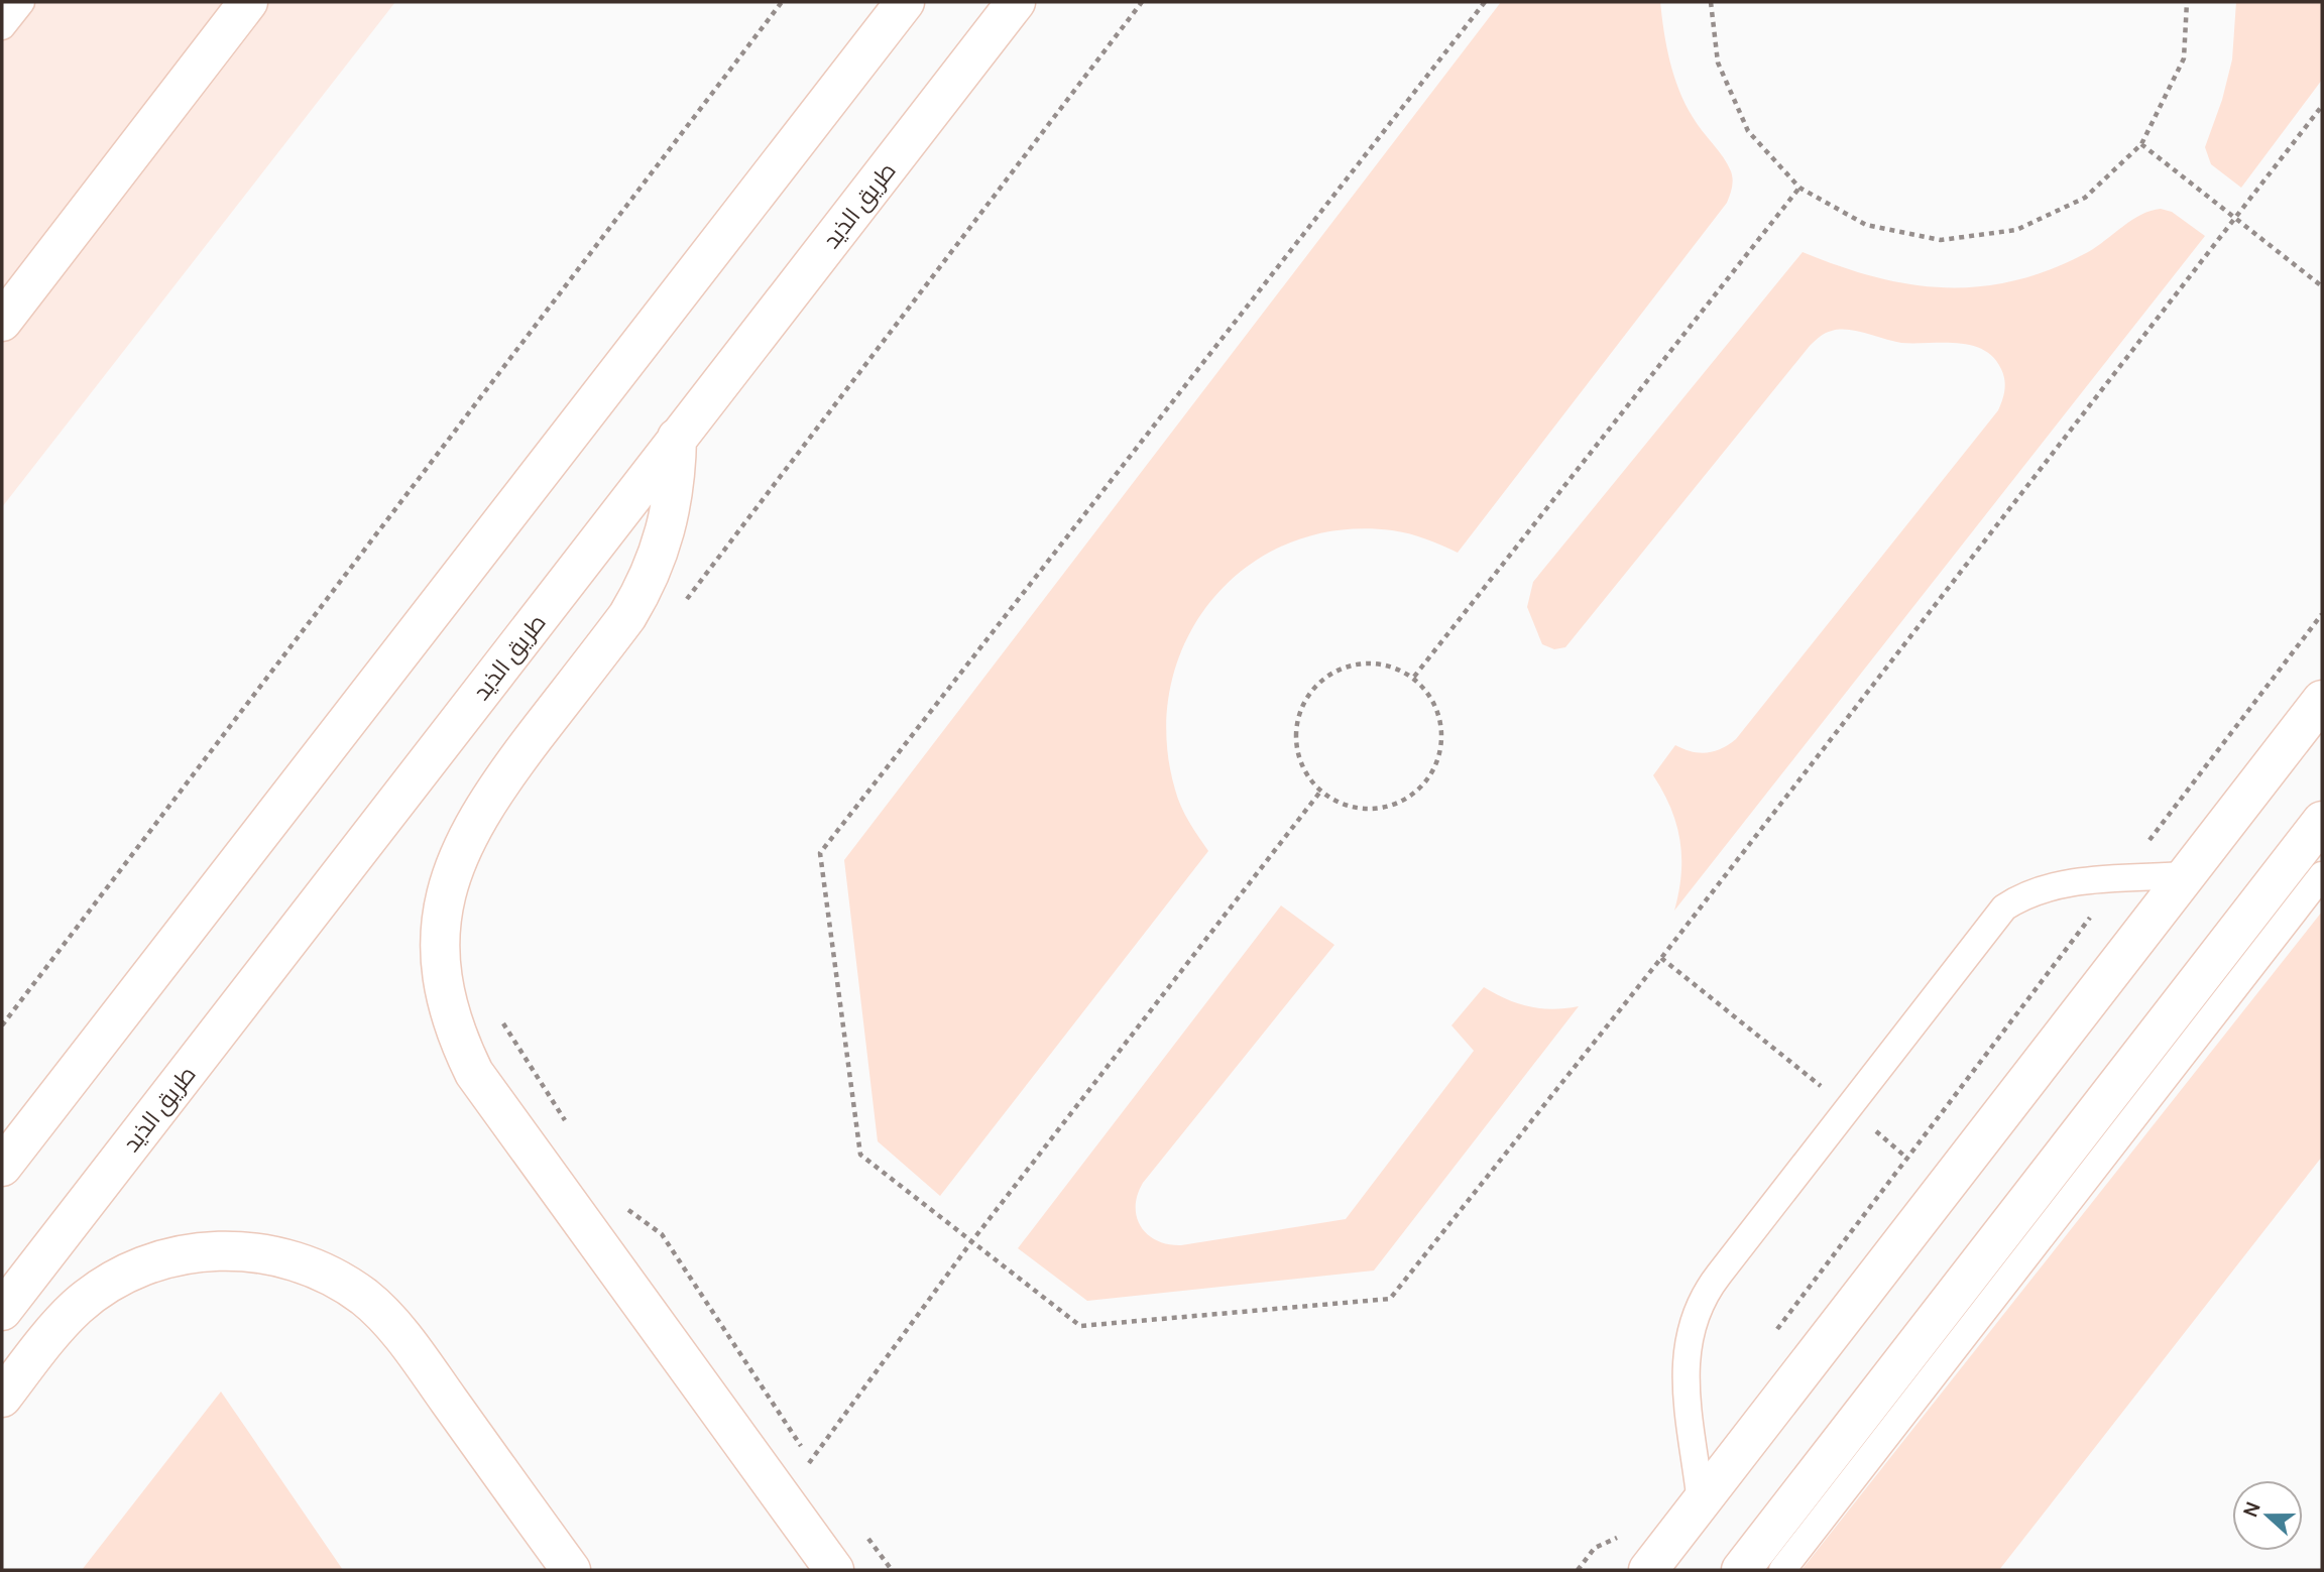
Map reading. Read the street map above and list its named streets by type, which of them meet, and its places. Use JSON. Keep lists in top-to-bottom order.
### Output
{
  "streets": {
    "main road": ["طريق الذيد"]
  },
  "north": "left"
}
